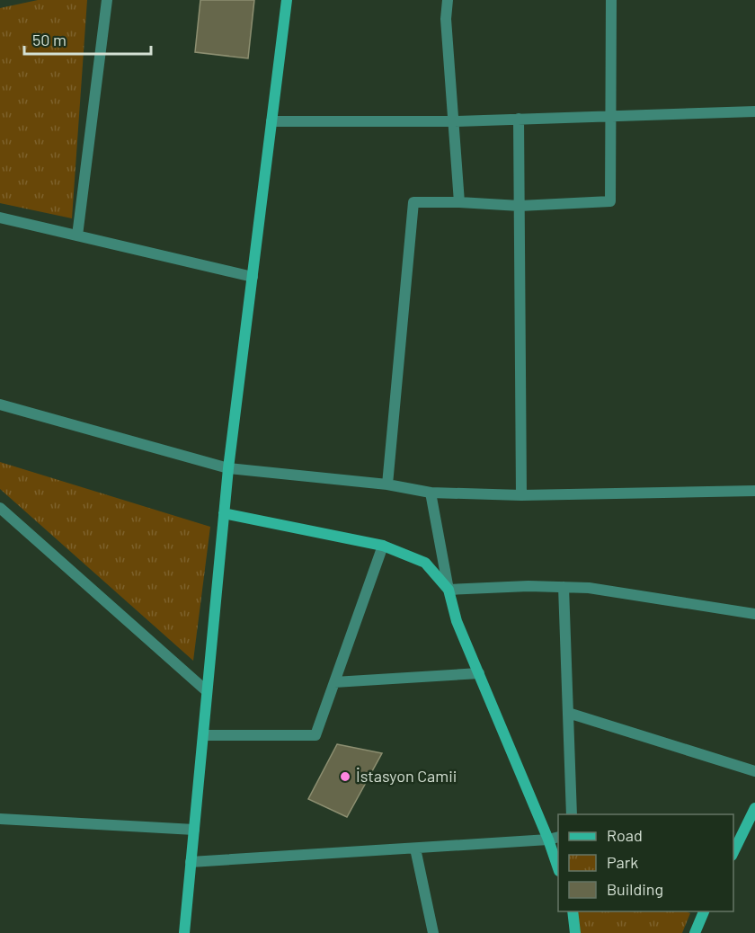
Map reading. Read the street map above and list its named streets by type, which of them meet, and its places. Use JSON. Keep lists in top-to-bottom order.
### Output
{
  "places": ["İstasyon Camii"],
  "legend": ["Road", "Park", "Building"],
  "scale_bar": "50 m"
}
